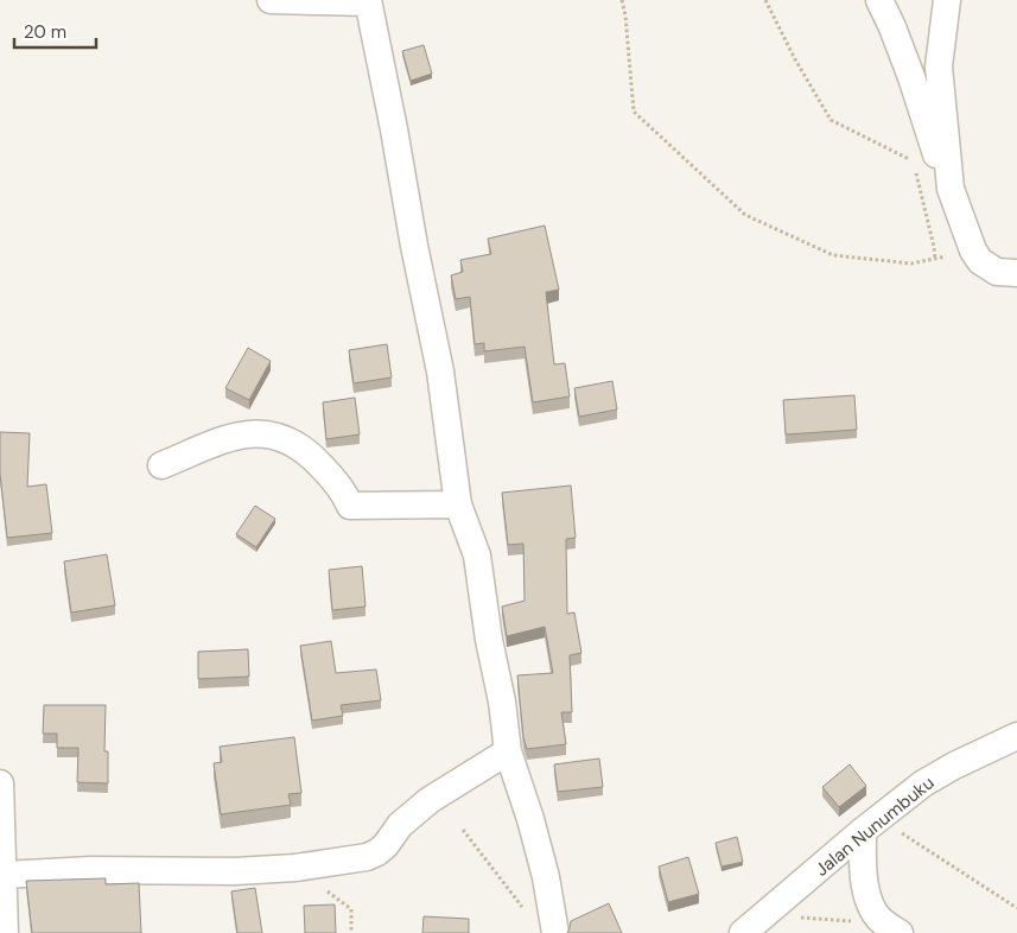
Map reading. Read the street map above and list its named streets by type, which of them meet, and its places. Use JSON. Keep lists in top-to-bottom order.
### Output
{
  "streets": {
    "street": ["Jalan Nunumbuku"]
  },
  "scale_bar": "20 m"
}
